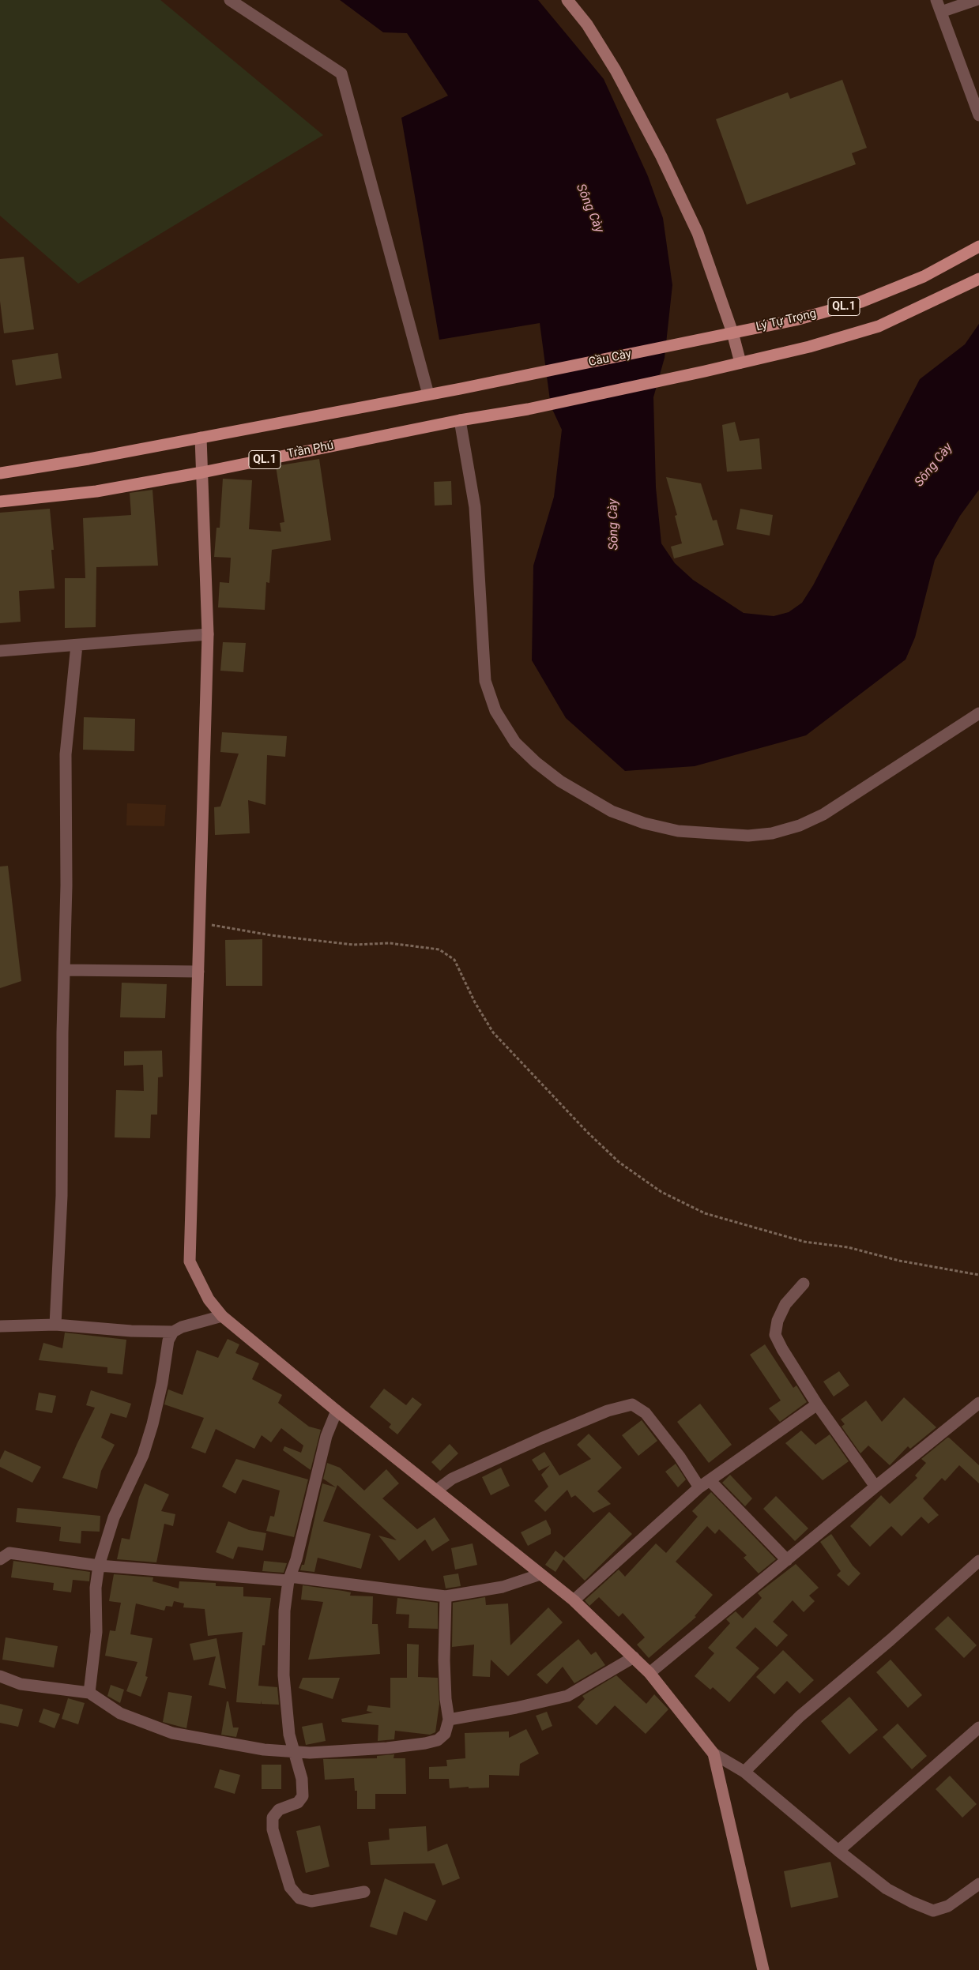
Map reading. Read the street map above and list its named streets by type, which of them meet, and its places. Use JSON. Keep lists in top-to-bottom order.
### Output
{
  "streets": {
    "main road": [
      "QL.1",
      "Lý Tự Trọng",
      "Cầu Cày",
      "Trần Phú"
    ]
  },
  "crossings": [
    ["QL.1", "Cầu Cày"],
    ["QL.1", "Trần Phú"],
    ["Lý Tự Trọng", "Cầu Cày"]
  ],
  "water": ["Sông Cày"]
}
